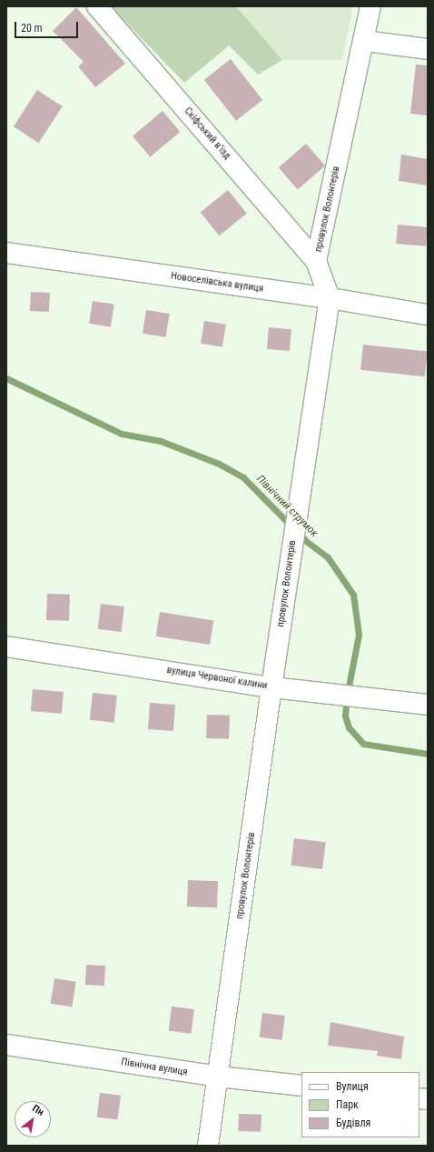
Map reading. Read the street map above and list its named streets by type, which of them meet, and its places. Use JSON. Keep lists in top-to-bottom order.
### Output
{
  "streets": {
    "street": [
      "Скіфський в'їзд",
      "провулок Волонтерів",
      "Новоселівська вулиця",
      "вулиця Червоної калини",
      "Північна вулиця"
    ]
  },
  "crossings": [
    ["Скіфський в'їзд", "провулок Волонтерів"],
    ["провулок Волонтерів", "Новоселівська вулиця"],
    ["провулок Волонтерів", "вулиця Червоної калини"],
    ["провулок Волонтерів", "Північна вулиця"]
  ],
  "water": ["Північний струмок"],
  "legend": ["Вулиця", "Парк", "Будівля"],
  "scale_bar": "20 m",
  "north": "top right"
}
